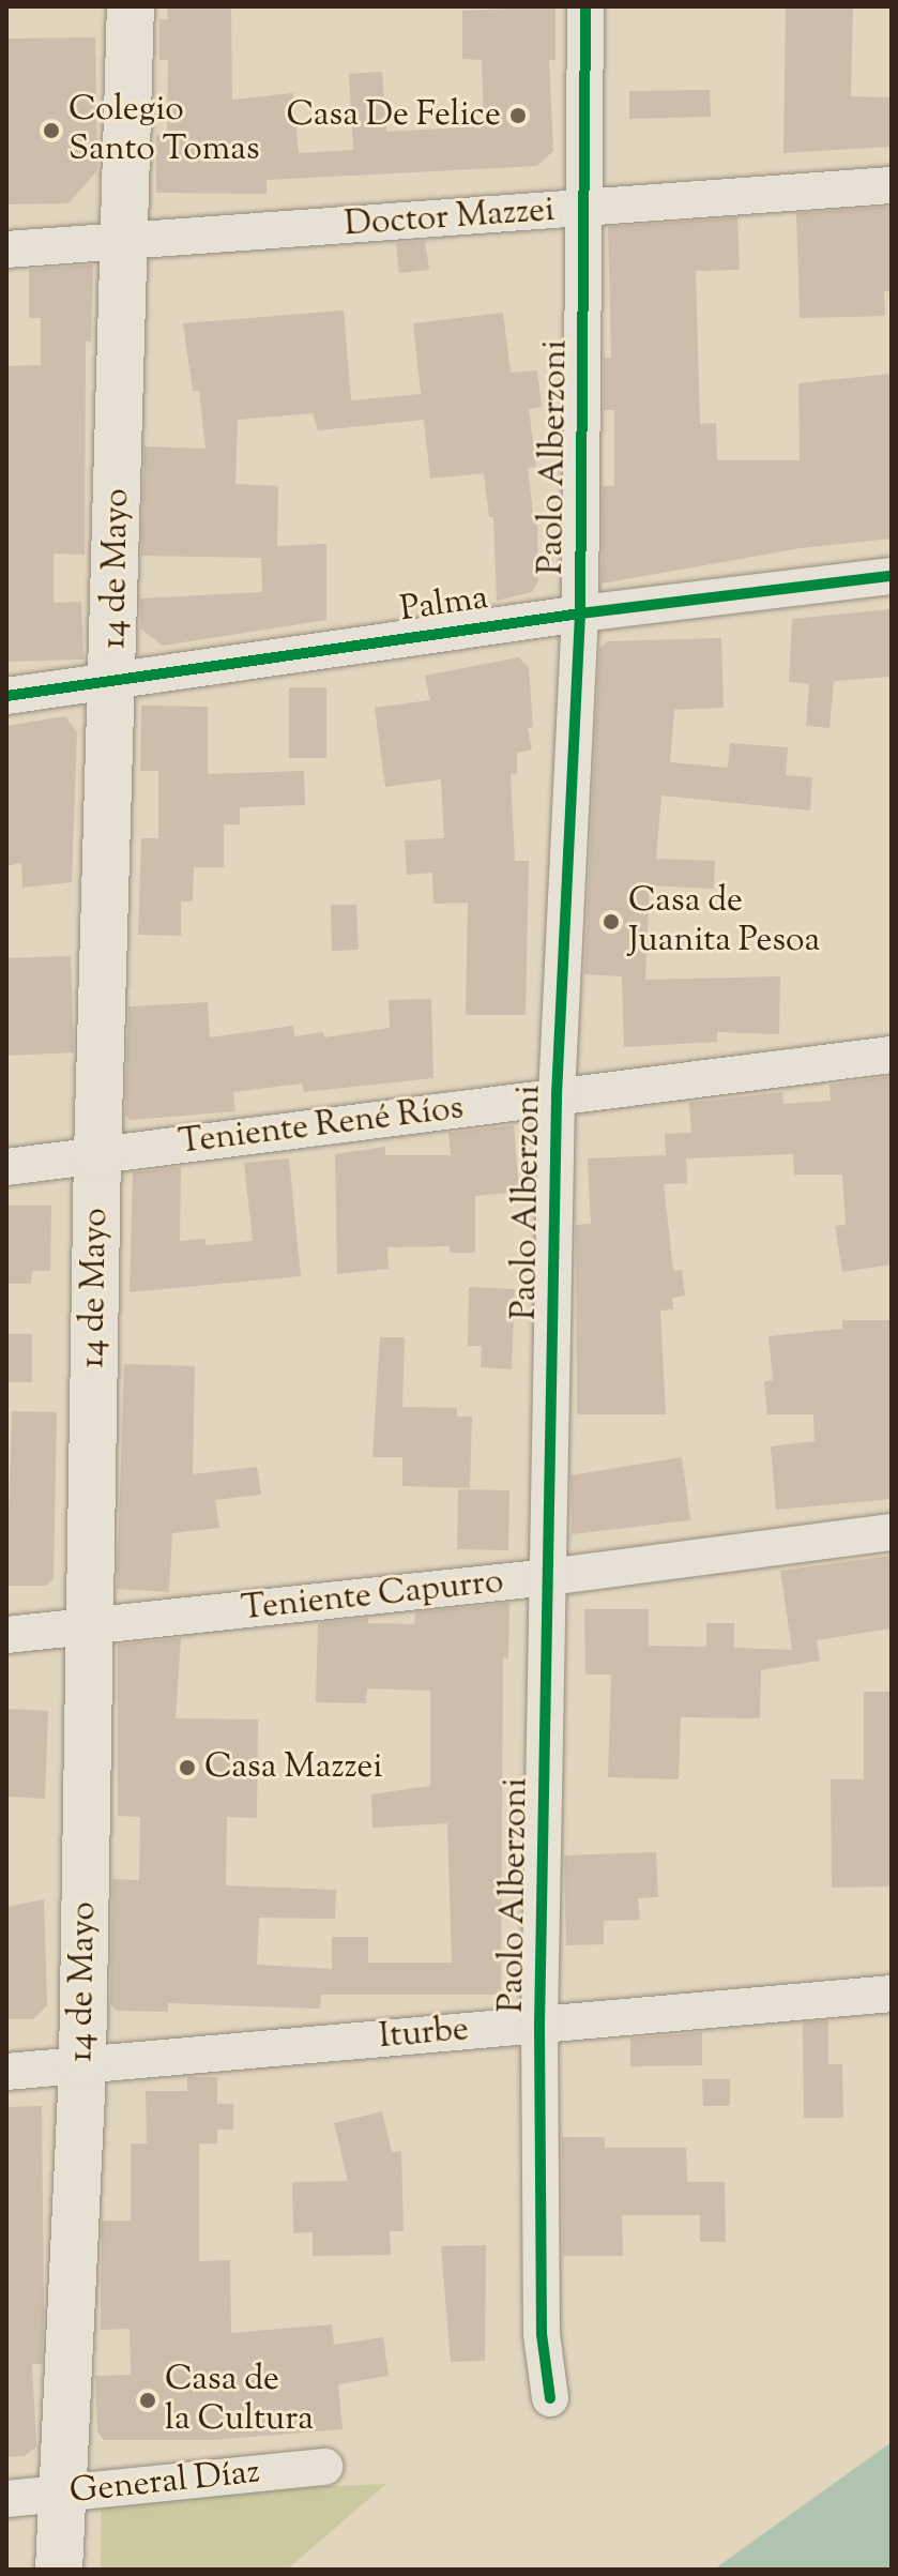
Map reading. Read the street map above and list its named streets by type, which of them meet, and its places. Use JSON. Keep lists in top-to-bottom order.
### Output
{
  "streets": {
    "main road": ["14 de Mayo"],
    "street": [
      "Doctor Mazzei",
      "Paolo Alberzoni",
      "Palma",
      "Teniente René Ríos",
      "Teniente Capurro",
      "Iturbe",
      "General Díaz"
    ]
  },
  "crossings": [
    ["Doctor Mazzei", "Paolo Alberzoni"],
    ["Doctor Mazzei", "14 de Mayo"],
    ["Paolo Alberzoni", "Palma"],
    ["Paolo Alberzoni", "Teniente René Ríos"],
    ["Paolo Alberzoni", "Teniente Capurro"],
    ["Paolo Alberzoni", "Iturbe"],
    ["14 de Mayo", "Palma"],
    ["14 de Mayo", "Teniente René Ríos"],
    ["14 de Mayo", "Teniente Capurro"],
    ["14 de Mayo", "Iturbe"],
    ["14 de Mayo", "General Díaz"]
  ],
  "places": [
    "Casa De Felice",
    "Colegio Santo Tomas",
    "Casa de Juanita Pesoa",
    "Casa Mazzei",
    "Casa de la Cultura"
  ]
}
